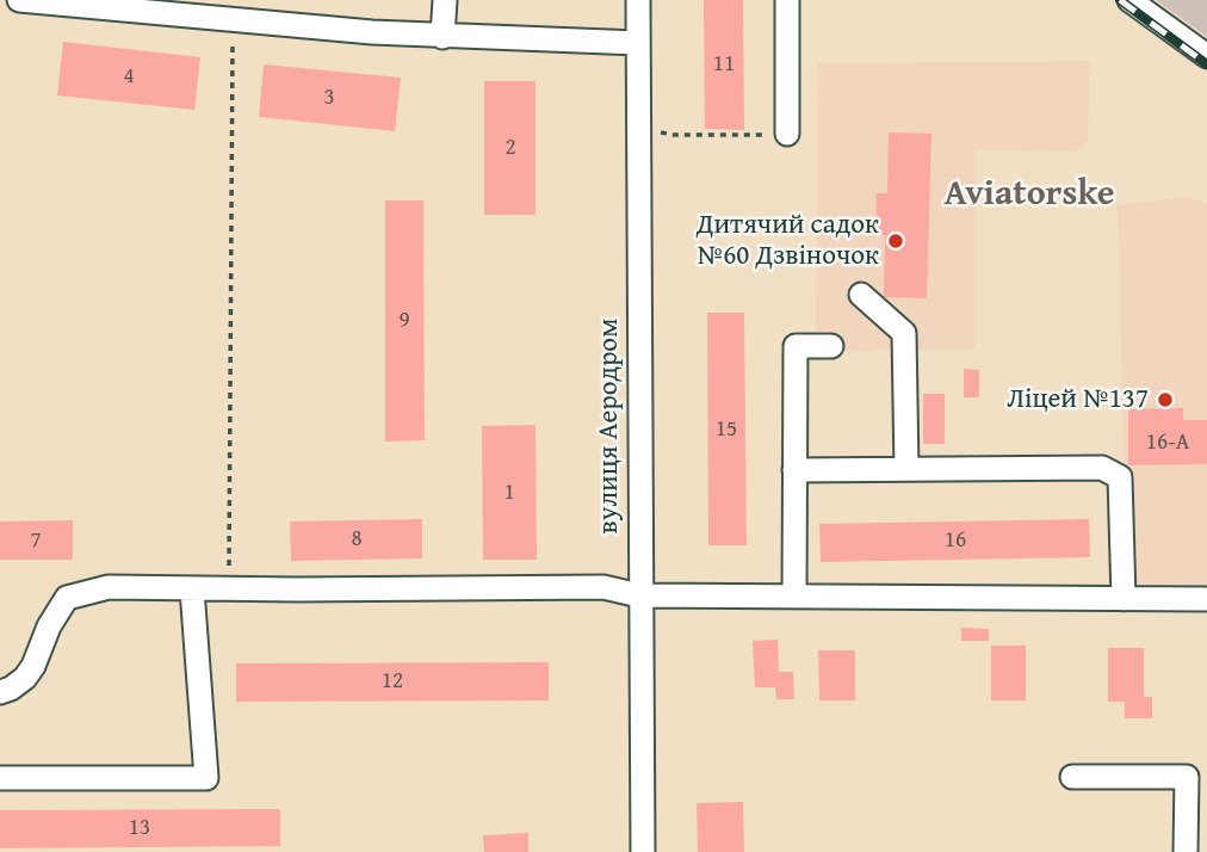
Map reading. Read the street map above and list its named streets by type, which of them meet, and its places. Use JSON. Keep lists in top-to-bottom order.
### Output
{
  "streets": {
    "street": ["вулиця Аеродром"]
  },
  "districts": ["Aviatorske"],
  "places": ["Дитячий садок №60 Дзвіночок", "Ліцей №137"],
  "house_numbers": [
    "11",
    "4",
    "3",
    "2",
    "9",
    "15",
    "16-А",
    "1",
    "8",
    "7",
    "16",
    "12",
    "13"
  ]
}
